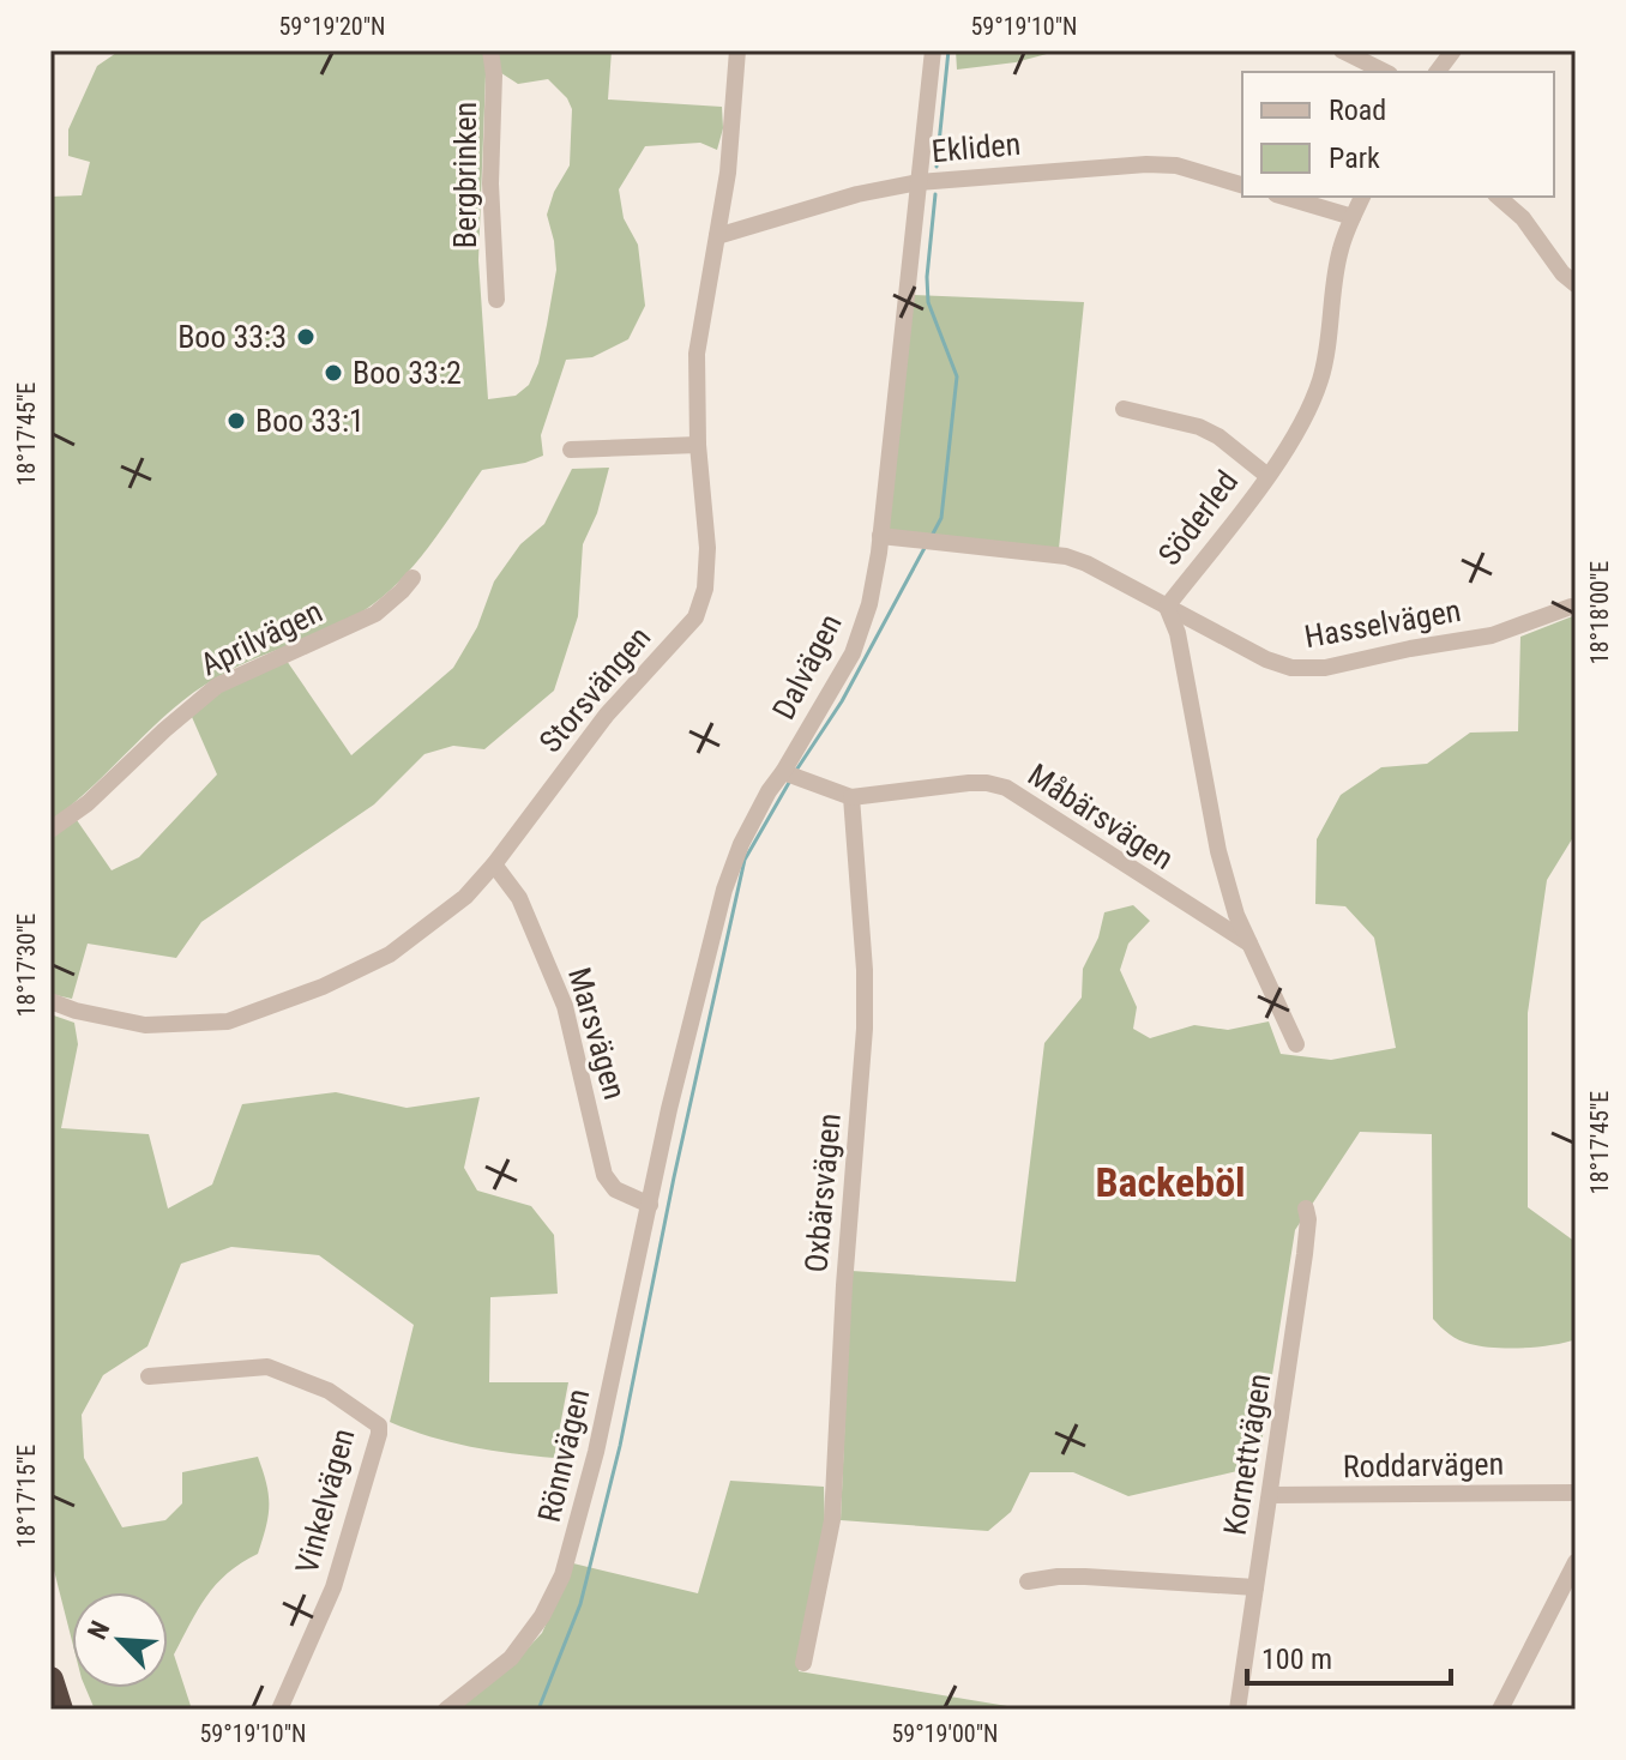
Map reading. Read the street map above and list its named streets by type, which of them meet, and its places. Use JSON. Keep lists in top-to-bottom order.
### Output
{
  "streets": {
    "street": [
      "Ekliden",
      "Bergbrinken",
      "Söderled",
      "Hasselvägen",
      "Aprilvägen",
      "Dalvägen",
      "Storsvängen",
      "Måbärsvägen",
      "Marsvägen",
      "Oxbärsvägen",
      "Kornettvägen",
      "Rönnvägen",
      "Roddarvägen",
      "Vinkelvägen"
    ]
  },
  "crossings": [
    ["Ekliden", "Dalvägen"],
    ["Ekliden", "Storsvängen"],
    ["Söderled", "Hasselvägen"],
    ["Söderled", "Måbärsvägen"],
    ["Hasselvägen", "Dalvägen"],
    ["Dalvägen", "Rönnvägen"],
    ["Storsvängen", "Marsvägen"],
    ["Måbärsvägen", "Oxbärsvägen"],
    ["Marsvägen", "Rönnvägen"],
    ["Kornettvägen", "Roddarvägen"]
  ],
  "districts": ["Backeböl"],
  "places": ["Boo 33:3", "Boo 33:2", "Boo 33:1"],
  "legend": ["Road", "Park"],
  "scale_bar": "100 m",
  "north": "top left",
  "coordinates": [
    "59°19'20\"N",
    "59°19'10\"N",
    "18°17'45\"E",
    "18°18'00\"E",
    "18°17'30\"E",
    "18°17'15\"E",
    "59°19'00\"N"
  ]
}
